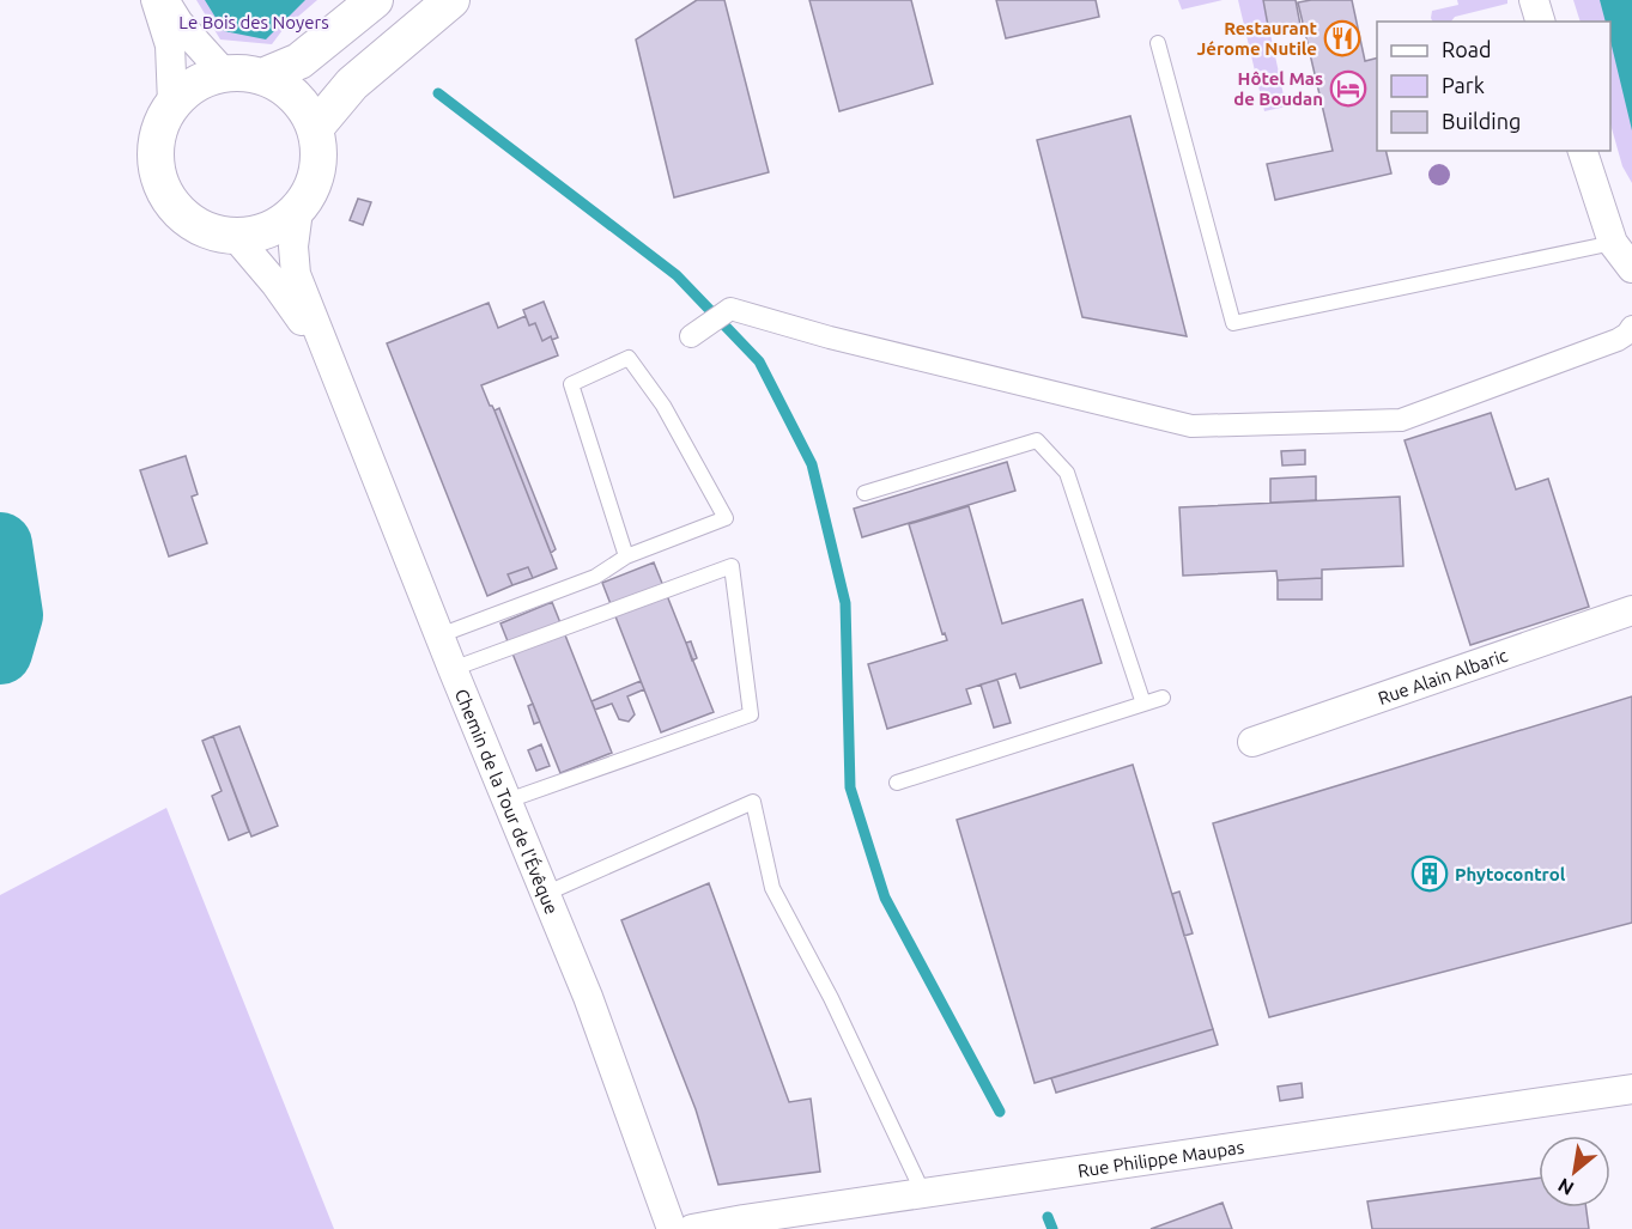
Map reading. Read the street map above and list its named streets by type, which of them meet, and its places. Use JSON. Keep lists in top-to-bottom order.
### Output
{
  "streets": {
    "street": ["Rue Alain Albaric", "Chemin de la Tour de l'Évêque", "Rue Philippe Maupas"]
  },
  "parks": ["Le Bois des Noyers"],
  "places": {
    "restaurant": ["Restaurant Jérome Nutile"],
    "hotel": ["Hôtel Mas de Boudan"],
    "building": ["Phytocontrol"]
  },
  "legend": ["Road", "Park", "Building"],
  "north": "bottom left"
}
